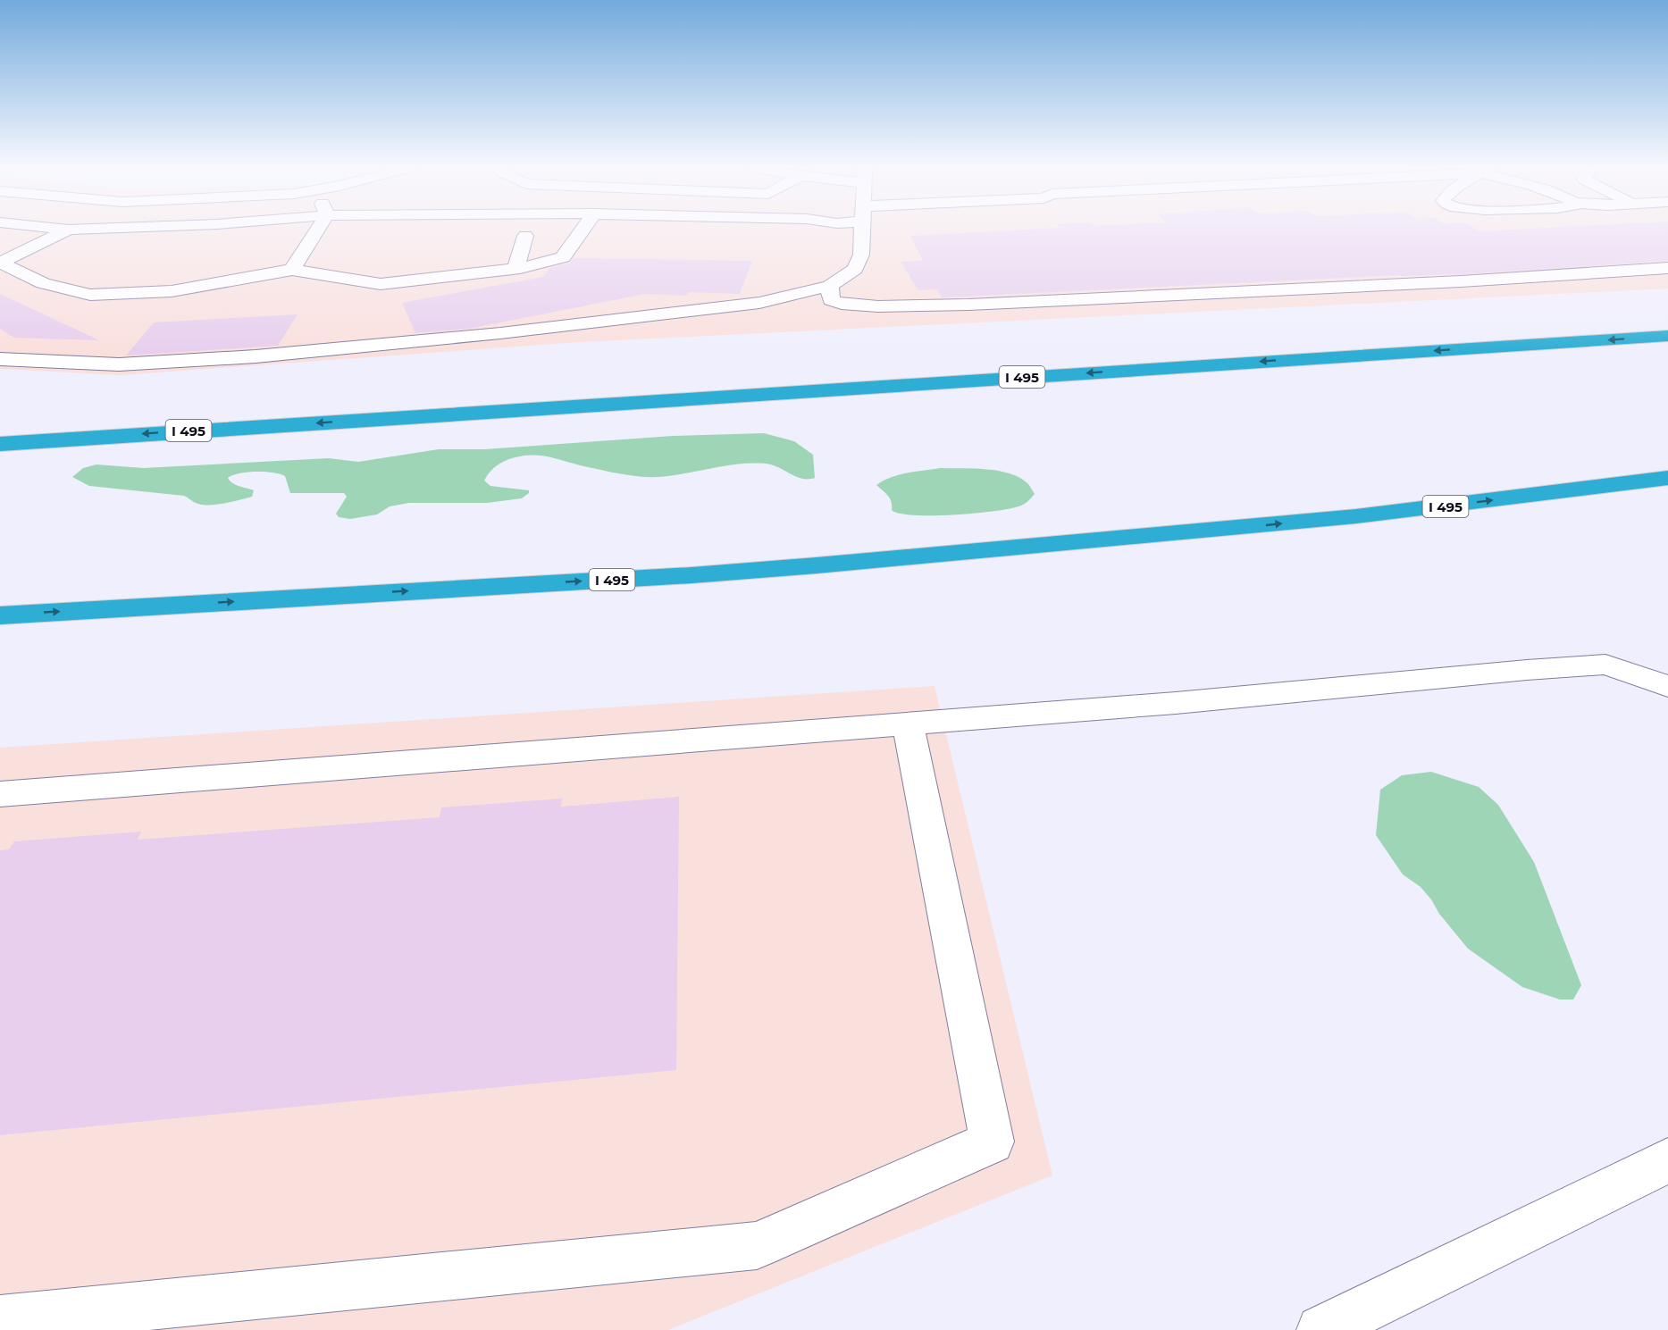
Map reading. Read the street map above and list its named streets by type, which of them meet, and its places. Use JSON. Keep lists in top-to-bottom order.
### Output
{
  "streets": {
    "highway": ["I 495"]
  }
}
